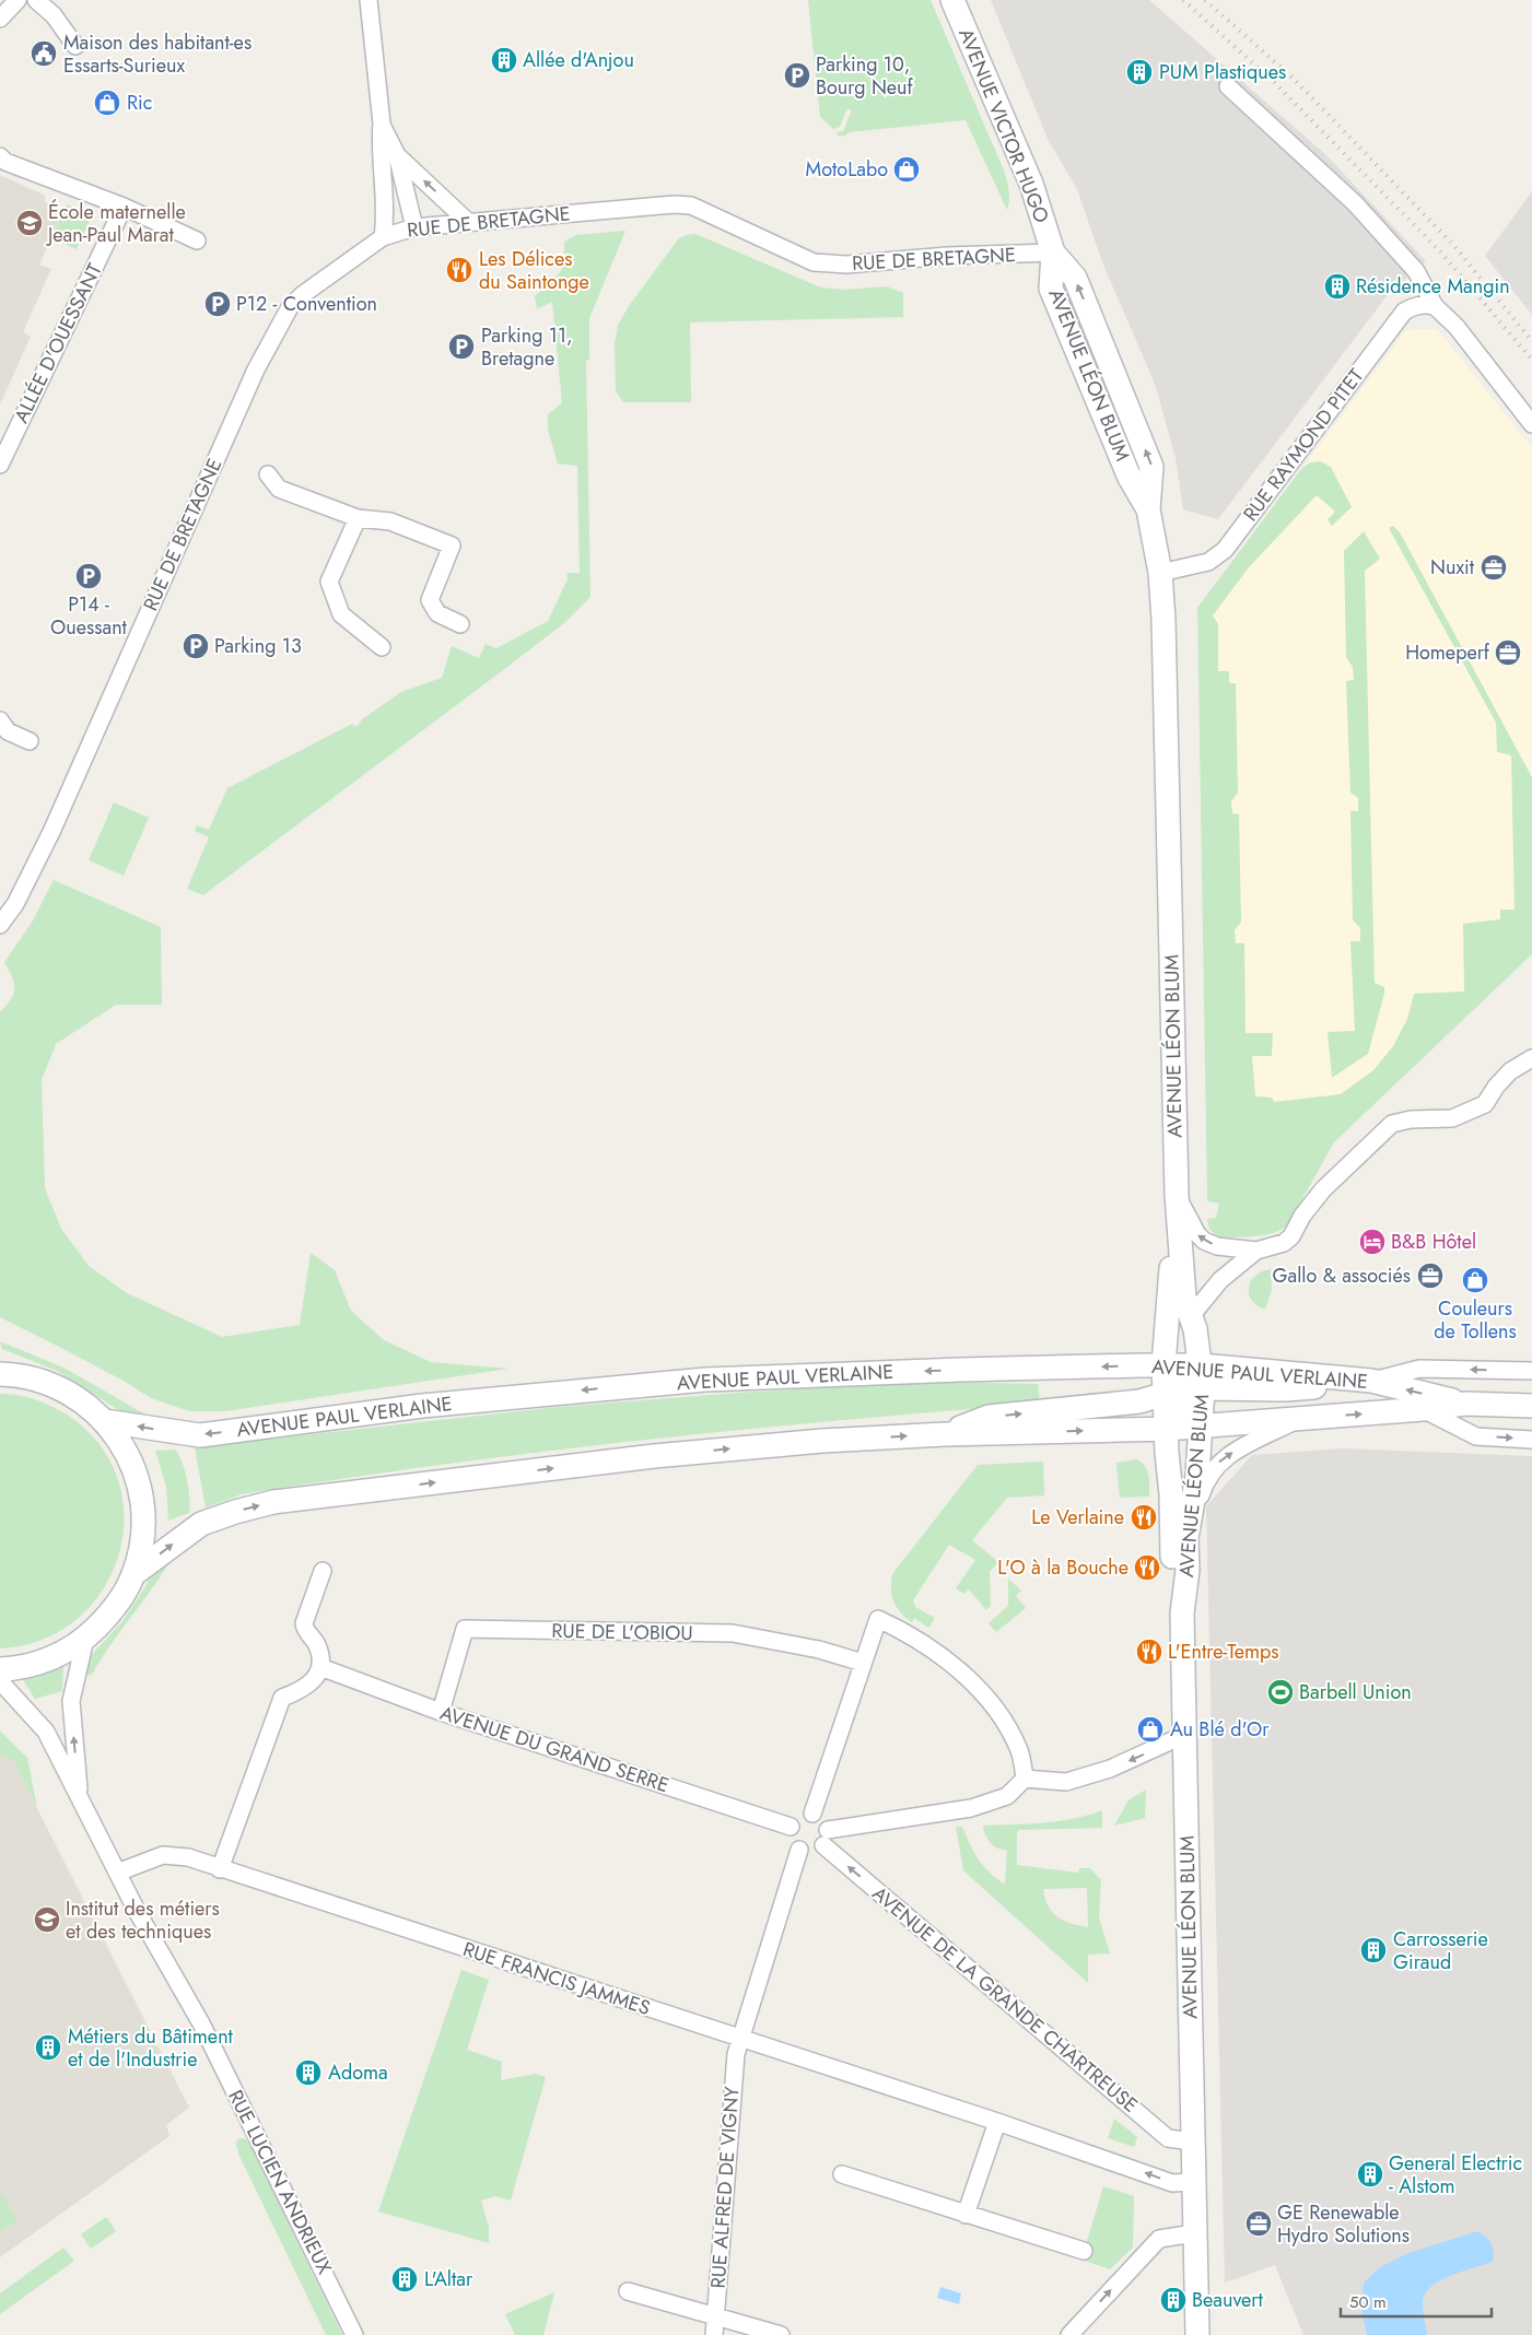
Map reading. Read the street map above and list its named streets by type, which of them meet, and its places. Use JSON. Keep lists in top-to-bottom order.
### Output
{
  "streets": {
    "main road": ["AVENUE VICTOR HUGO", "AVENUE LÉON BLUM", "AVENUE PAUL VERLAINE"],
    "street": [
      "RUE DE BRETAGNE",
      "ALLÉE D'OUESSANT",
      "RUE RAYMOND PITET",
      "RUE DE L'OBIOU",
      "AVENUE DU GRAND SERRE",
      "RUE FRANCIS JAMMES",
      "AVENUE DE LA GRANDE CHARTREUSE",
      "RUE LUCIEN ANDRIEUX",
      "RUE ALFRED DE VIGNY"
    ]
  },
  "crossings": [
    ["AVENUE VICTOR HUGO", "RUE DE BRETAGNE"],
    ["AVENUE VICTOR HUGO", "AVENUE LÉON BLUM"],
    ["RUE DE BRETAGNE", "AVENUE LÉON BLUM"],
    ["AVENUE LÉON BLUM", "RUE RAYMOND PITET"],
    ["AVENUE LÉON BLUM", "AVENUE PAUL VERLAINE"],
    ["AVENUE LÉON BLUM", "RUE FRANCIS JAMMES"],
    ["AVENUE LÉON BLUM", "AVENUE DE LA GRANDE CHARTREUSE"],
    ["RUE DE L'OBIOU", "AVENUE DU GRAND SERRE"],
    ["AVENUE DU GRAND SERRE", "AVENUE DE LA GRANDE CHARTREUSE"],
    ["AVENUE DU GRAND SERRE", "RUE ALFRED DE VIGNY"],
    ["RUE FRANCIS JAMMES", "RUE LUCIEN ANDRIEUX"],
    ["RUE FRANCIS JAMMES", "RUE ALFRED DE VIGNY"],
    ["AVENUE DE LA GRANDE CHARTREUSE", "RUE ALFRED DE VIGNY"]
  ],
  "one_way": ["AVENUE DE LA GRANDE CHARTREUSE"],
  "places": {
    "public building": ["Maison des habitant-es Essarts-Surieux"],
    "building": [
      "Allée d'Anjou",
      "PUM Plastiques",
      "Résidence Mangin",
      "Carrosserie Giraud",
      "Métiers du Bâtiment et de l'Industrie",
      "Adoma",
      "General Electric - Alstom",
      "L'Altar",
      "Beauvert"
    ],
    "parking": [
      "Parking 10, Bourg Neuf",
      "P12 - Convention",
      "Parking 11, Bretagne",
      "P14 - Ouessant",
      "Parking 13"
    ],
    "shop": [
      "Ric",
      "MotoLabo",
      "Couleurs de Tollens",
      "Au Blé d'Or"
    ],
    "school or university": ["École maternelle Jean-Paul Marat", "Institut des métiers et des techniques"],
    "restaurant": [
      "Les Délices du Saintonge",
      "Le Verlaine",
      "L'O à la Bouche",
      "L'Entre-Temps"
    ],
    "office": [
      "Nuxit",
      "Homeperf",
      "Gallo & associés",
      "GE Renewable Hydro Solutions"
    ],
    "hotel": ["B&B Hôtel"],
    "sports": ["Barbell Union"]
  },
  "scale_bar": "50 m"
}
